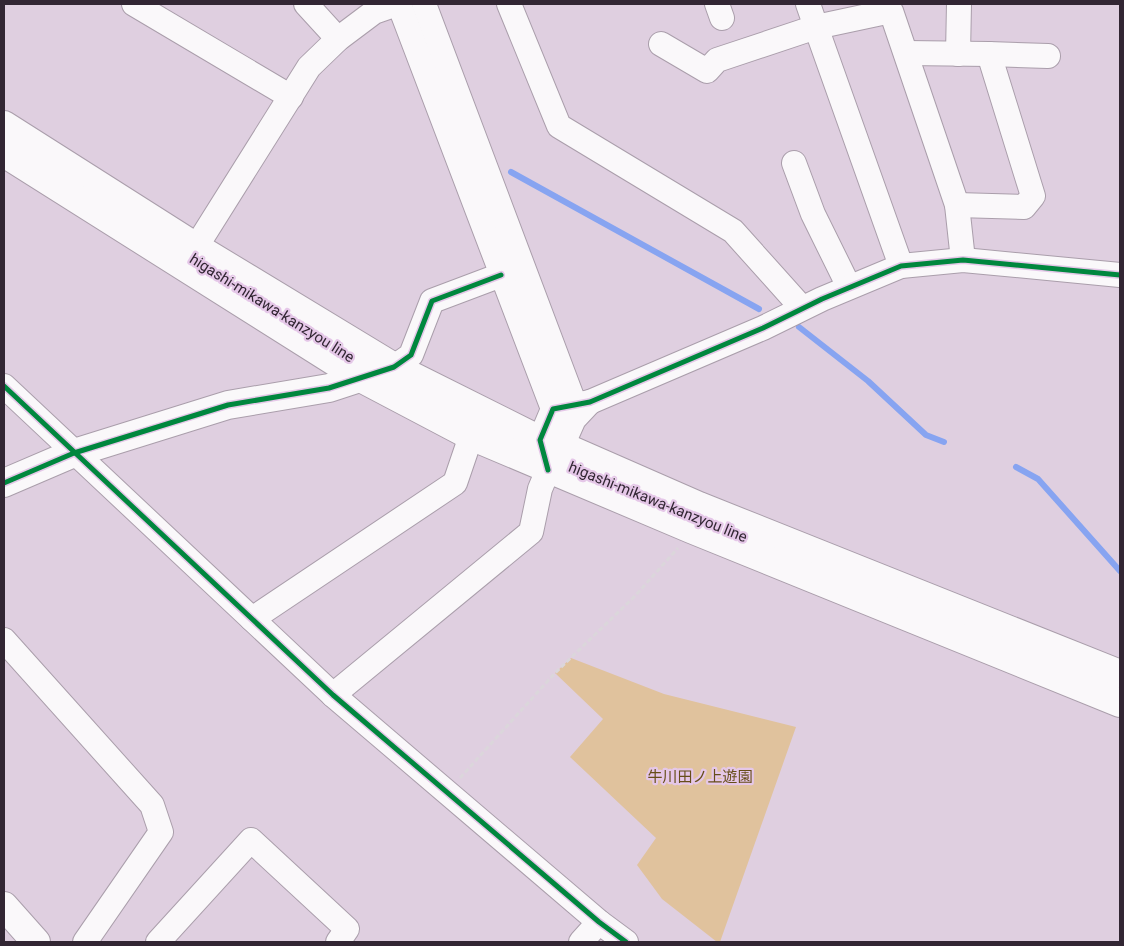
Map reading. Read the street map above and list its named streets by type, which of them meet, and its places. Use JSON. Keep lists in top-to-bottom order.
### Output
{
  "streets": {
    "main road": ["higashi-mikawa-kanzyou line"]
  },
  "parks": ["牛川田ノ上遊園"]
}
